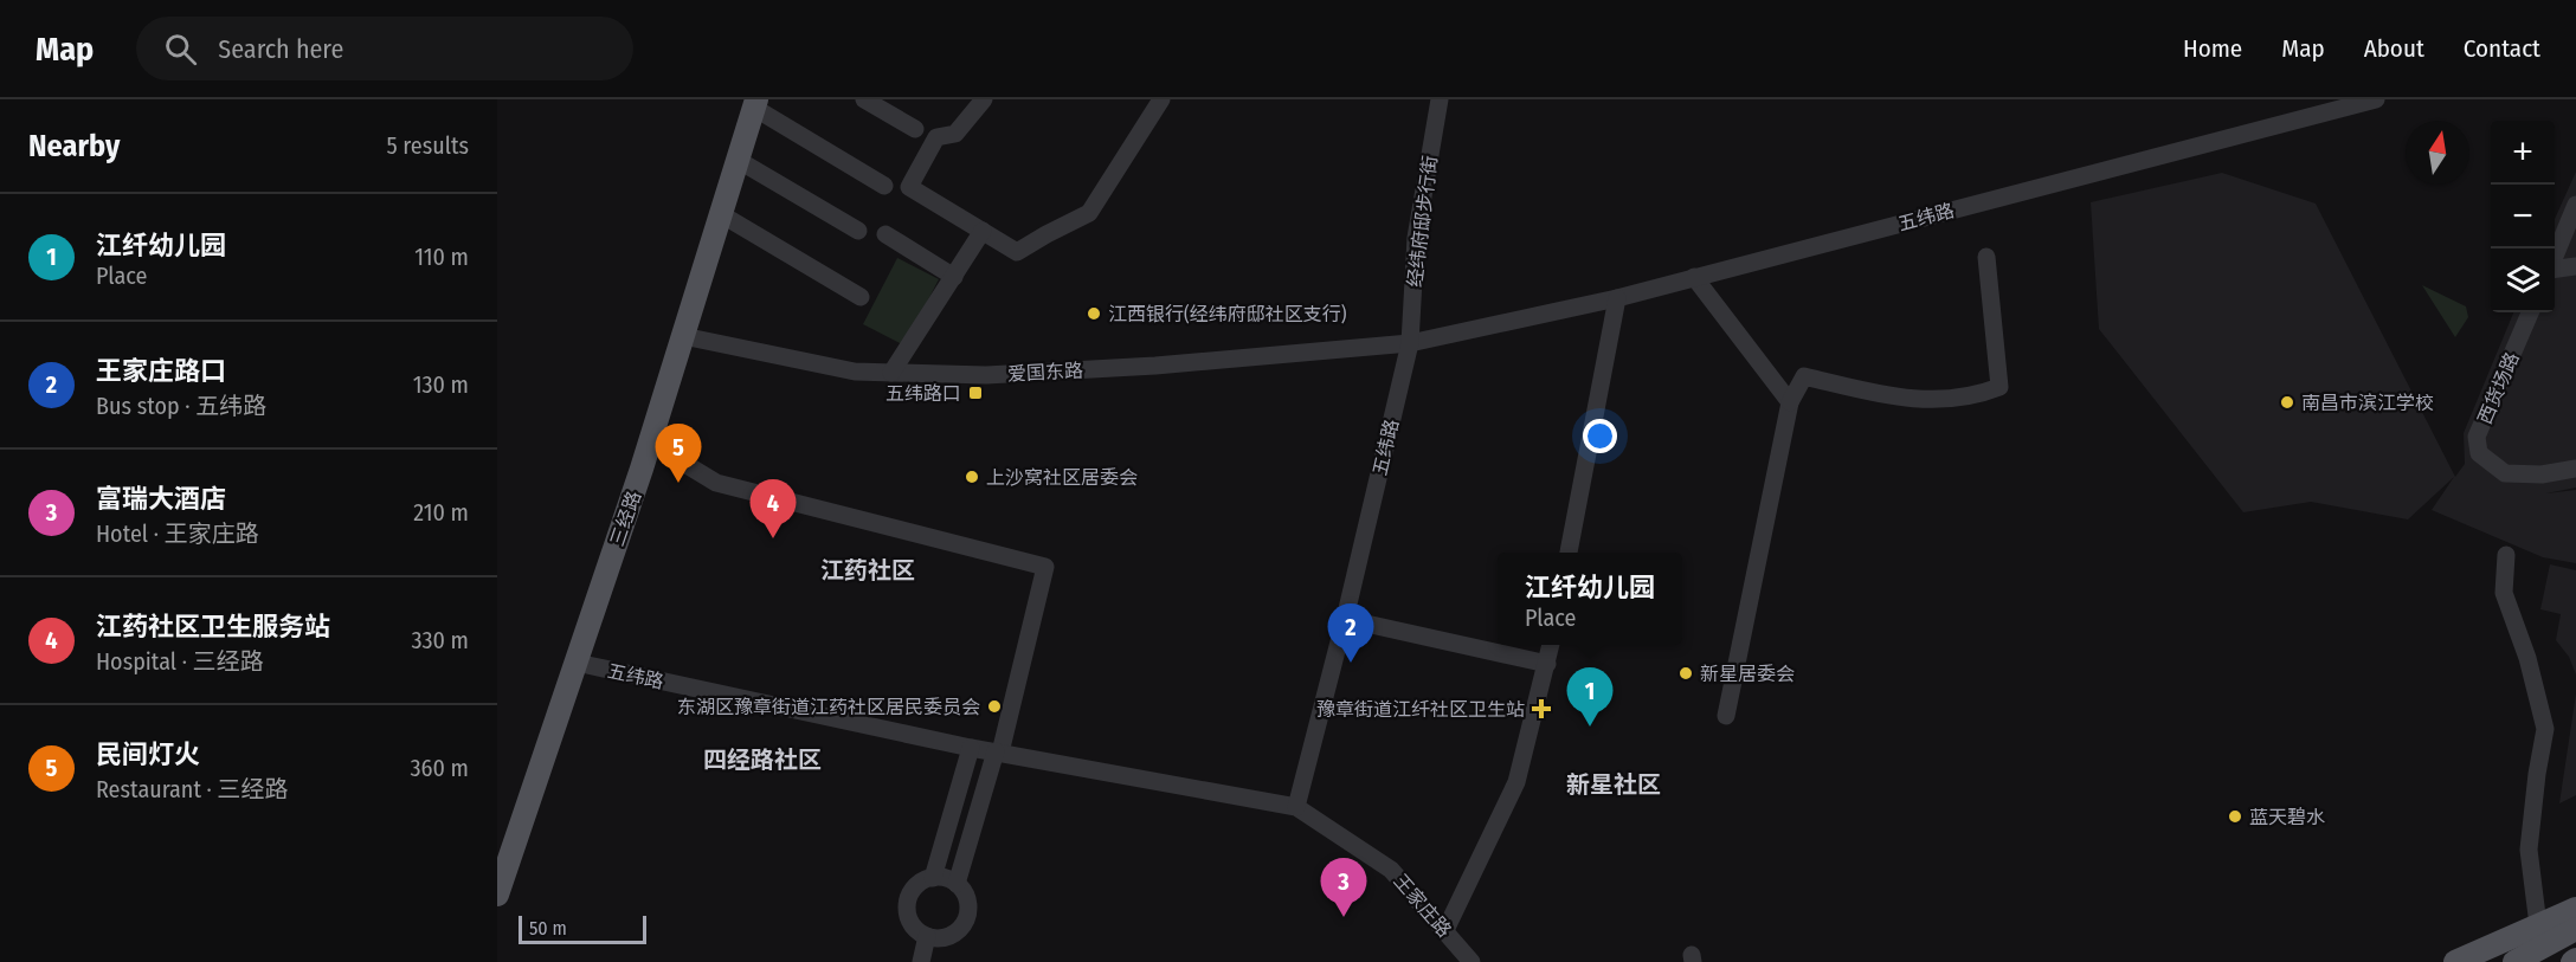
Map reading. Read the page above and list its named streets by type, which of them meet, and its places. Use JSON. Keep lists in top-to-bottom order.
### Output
{
  "streets": {
    "main road": ["三经路"],
    "street": [
      "五纬路",
      "经纬府邸步行街",
      "爱国东路",
      "西货场路",
      "王家庄路"
    ]
  },
  "crossings": [
    ["五纬路", "经纬府邸步行街"],
    ["五纬路", "爱国东路"],
    ["五纬路", "三经路"],
    ["五纬路", "王家庄路"],
    ["经纬府邸步行街", "爱国东路"],
    ["爱国东路", "三经路"]
  ],
  "districts": ["江药社区", "四经路社区", "新星社区"],
  "places": {
    "other": [
      "江西银行(经纬府邸社区支行)",
      "南昌市滨江学校",
      "上沙窝社区居委会",
      "新星居委会",
      "东湖区豫章街道江药社区居民委员会",
      "蓝天碧水"
    ],
    "transit": ["五纬路口"],
    "health": ["豫章街道江纤社区卫生站"]
  },
  "scale_bar": "50 m",
  "north": "top",
  "page": {
    "header": "Map",
    "search": "Search here",
    "nav": [
      "Home",
      "Map",
      "About",
      "Contact"
    ],
    "heading": ["Nearby", "5 results"],
    "map_buttons": ["+", "−"],
    "list": [
      {
        "mark": "1",
        "name": "江纤幼儿园",
        "note": "Place",
        "value": "110 m"
      },
      {
        "mark": "2",
        "name": "王家庄路口",
        "note": "Bus stop · 五纬路",
        "value": "130 m"
      },
      {
        "mark": "3",
        "name": "富瑞大酒店",
        "note": "Hotel · 王家庄路",
        "value": "210 m"
      },
      {
        "mark": "4",
        "name": "江药社区卫生服务站",
        "note": "Hospital · 三经路",
        "value": "330 m"
      },
      {
        "mark": "5",
        "name": "民间灯火",
        "note": "Restaurant · 三经路",
        "value": "360 m"
      }
    ],
    "pins": [
      "5",
      "4",
      "2",
      "1",
      "3"
    ],
    "popup": ["江纤幼儿园", "Place"],
    "scale": "50 m"
  }
}
